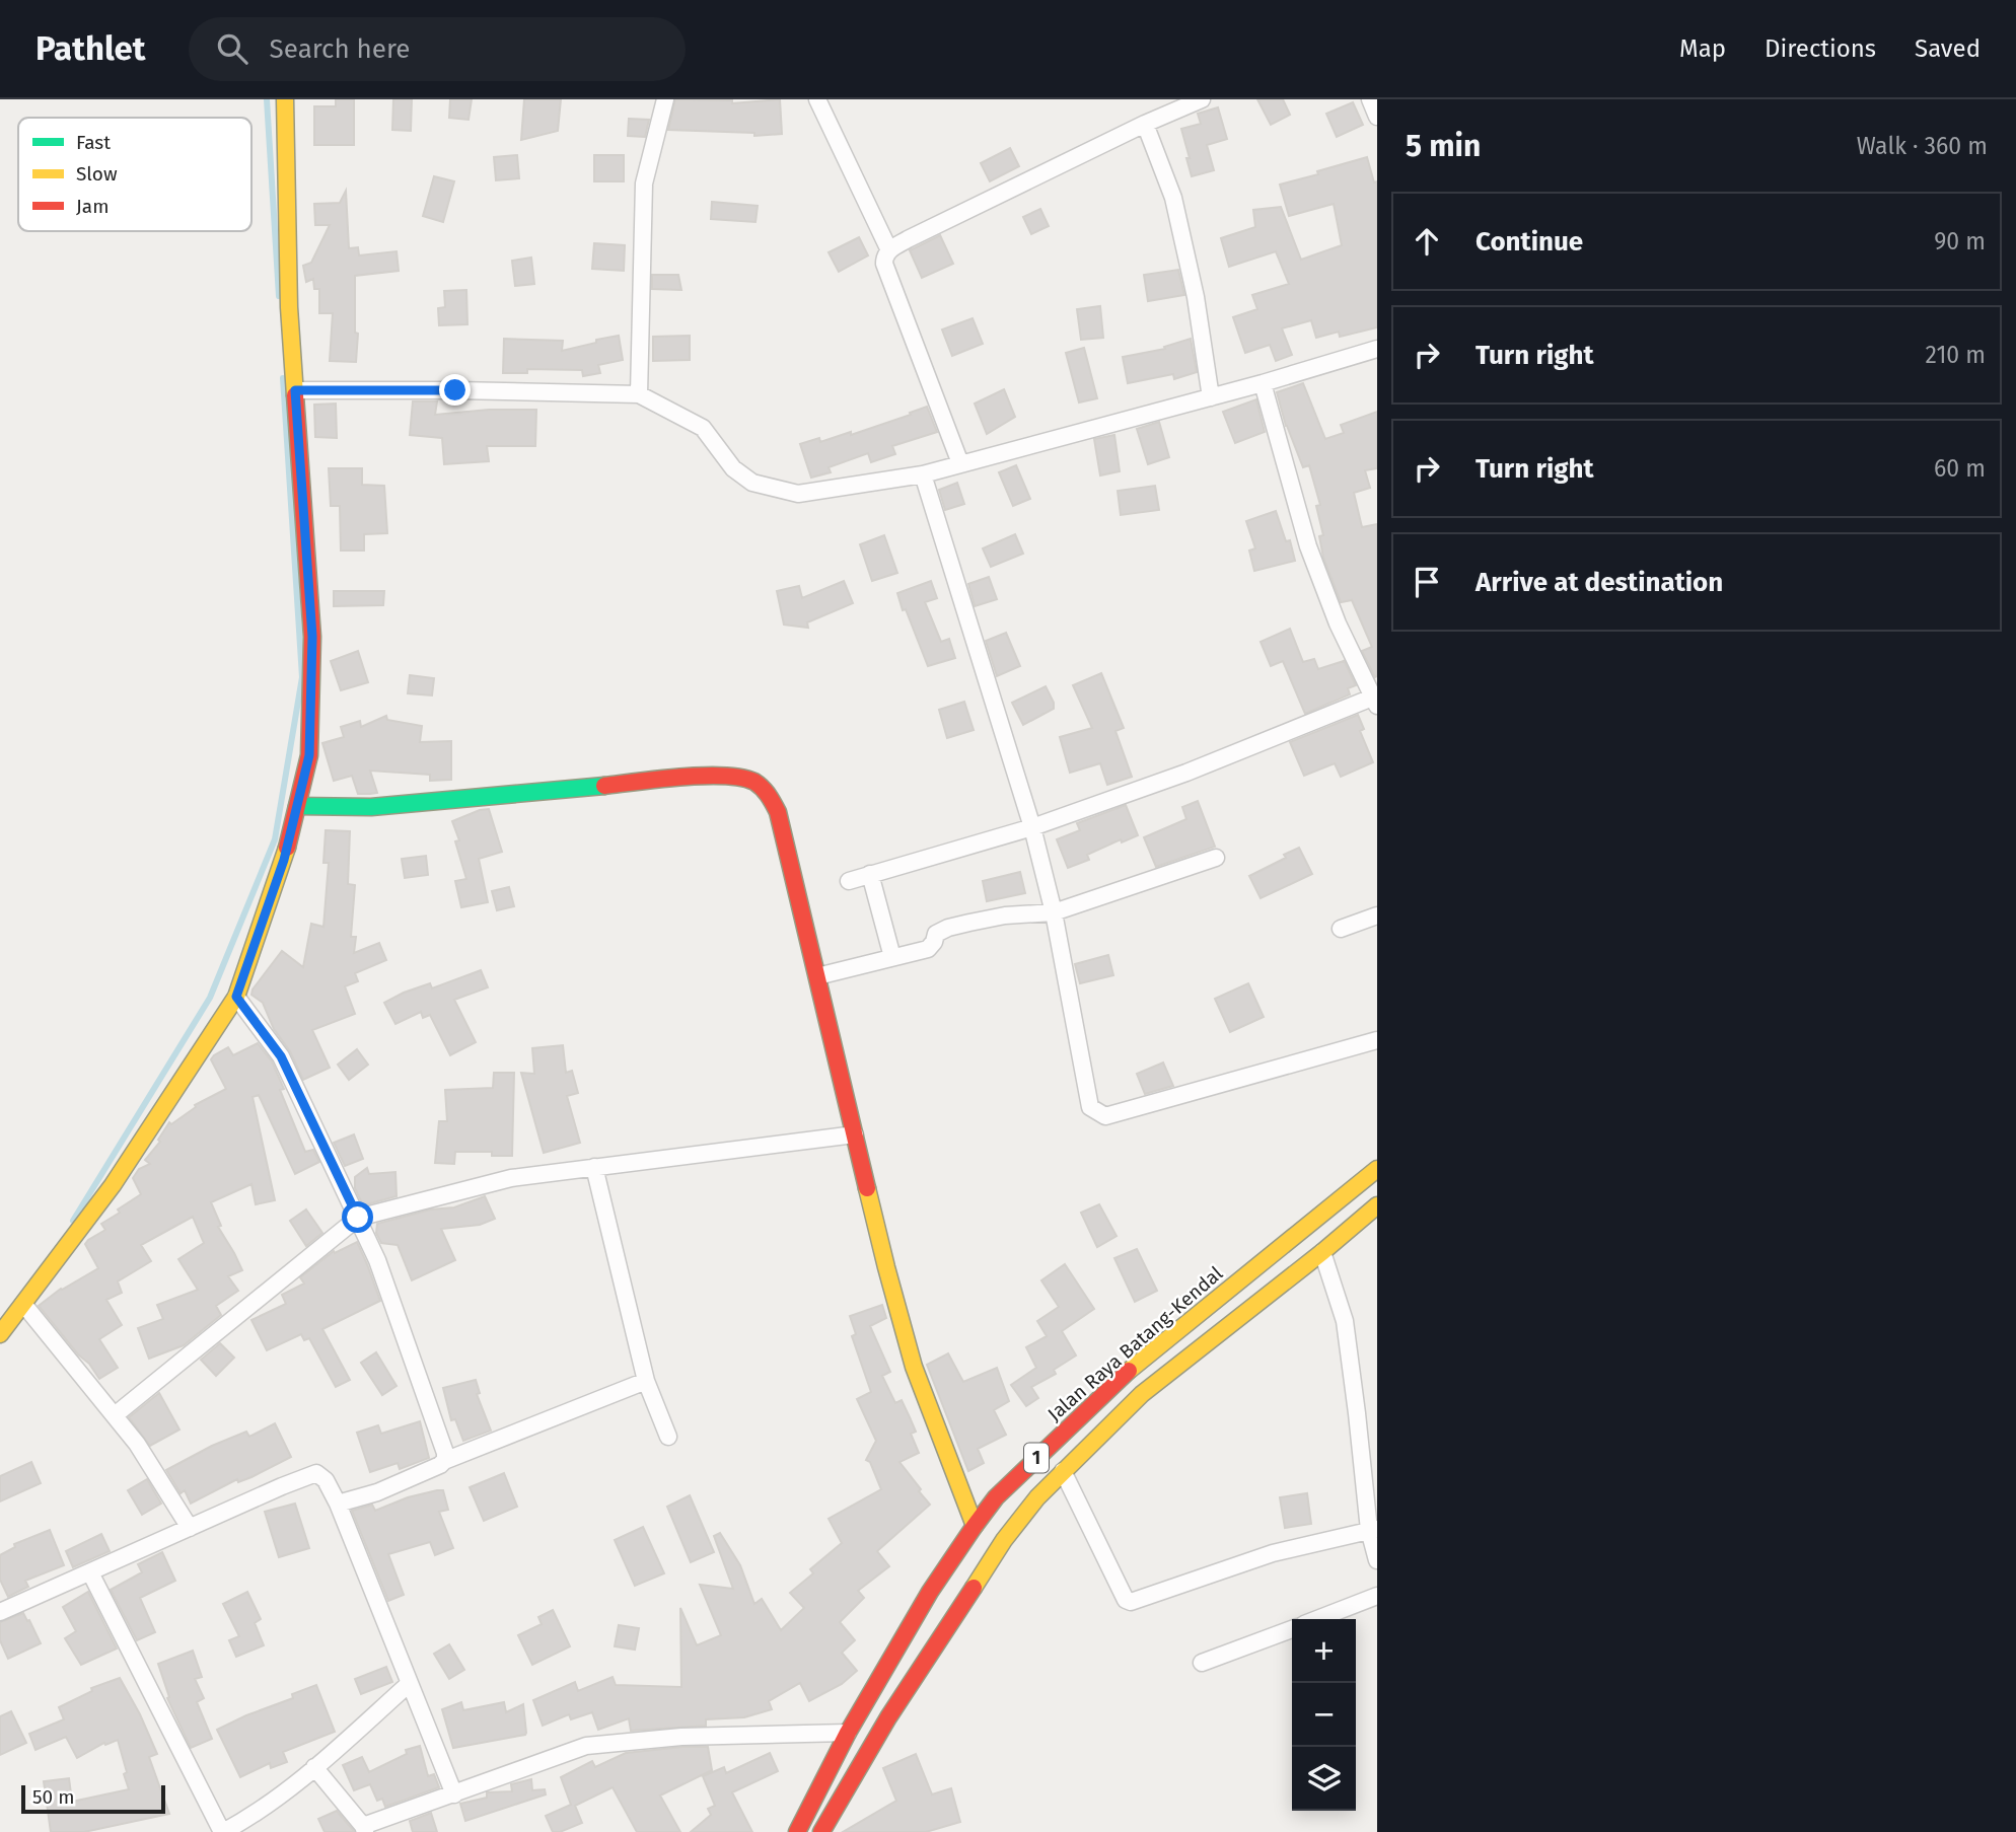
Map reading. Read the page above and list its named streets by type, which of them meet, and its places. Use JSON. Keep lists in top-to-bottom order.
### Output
{
  "streets": {
    "main road": ["Jalan Raya Batang-Kendal", "1"]
  },
  "legend": ["Fast", "Slow", "Jam"],
  "scale_bar": "50 m",
  "page": {
    "header": "Pathlet",
    "search": "Search here",
    "nav": ["Map", "Directions", "Saved"],
    "heading": ["5 min", "Walk · 360 m"],
    "list": [
      ["Continue", "90 m"],
      ["Turn right", "210 m"],
      ["Turn right", "60 m"],
      "Arrive at destination"
    ],
    "map_buttons": ["+", "−"],
    "scale": "50 m"
  }
}
